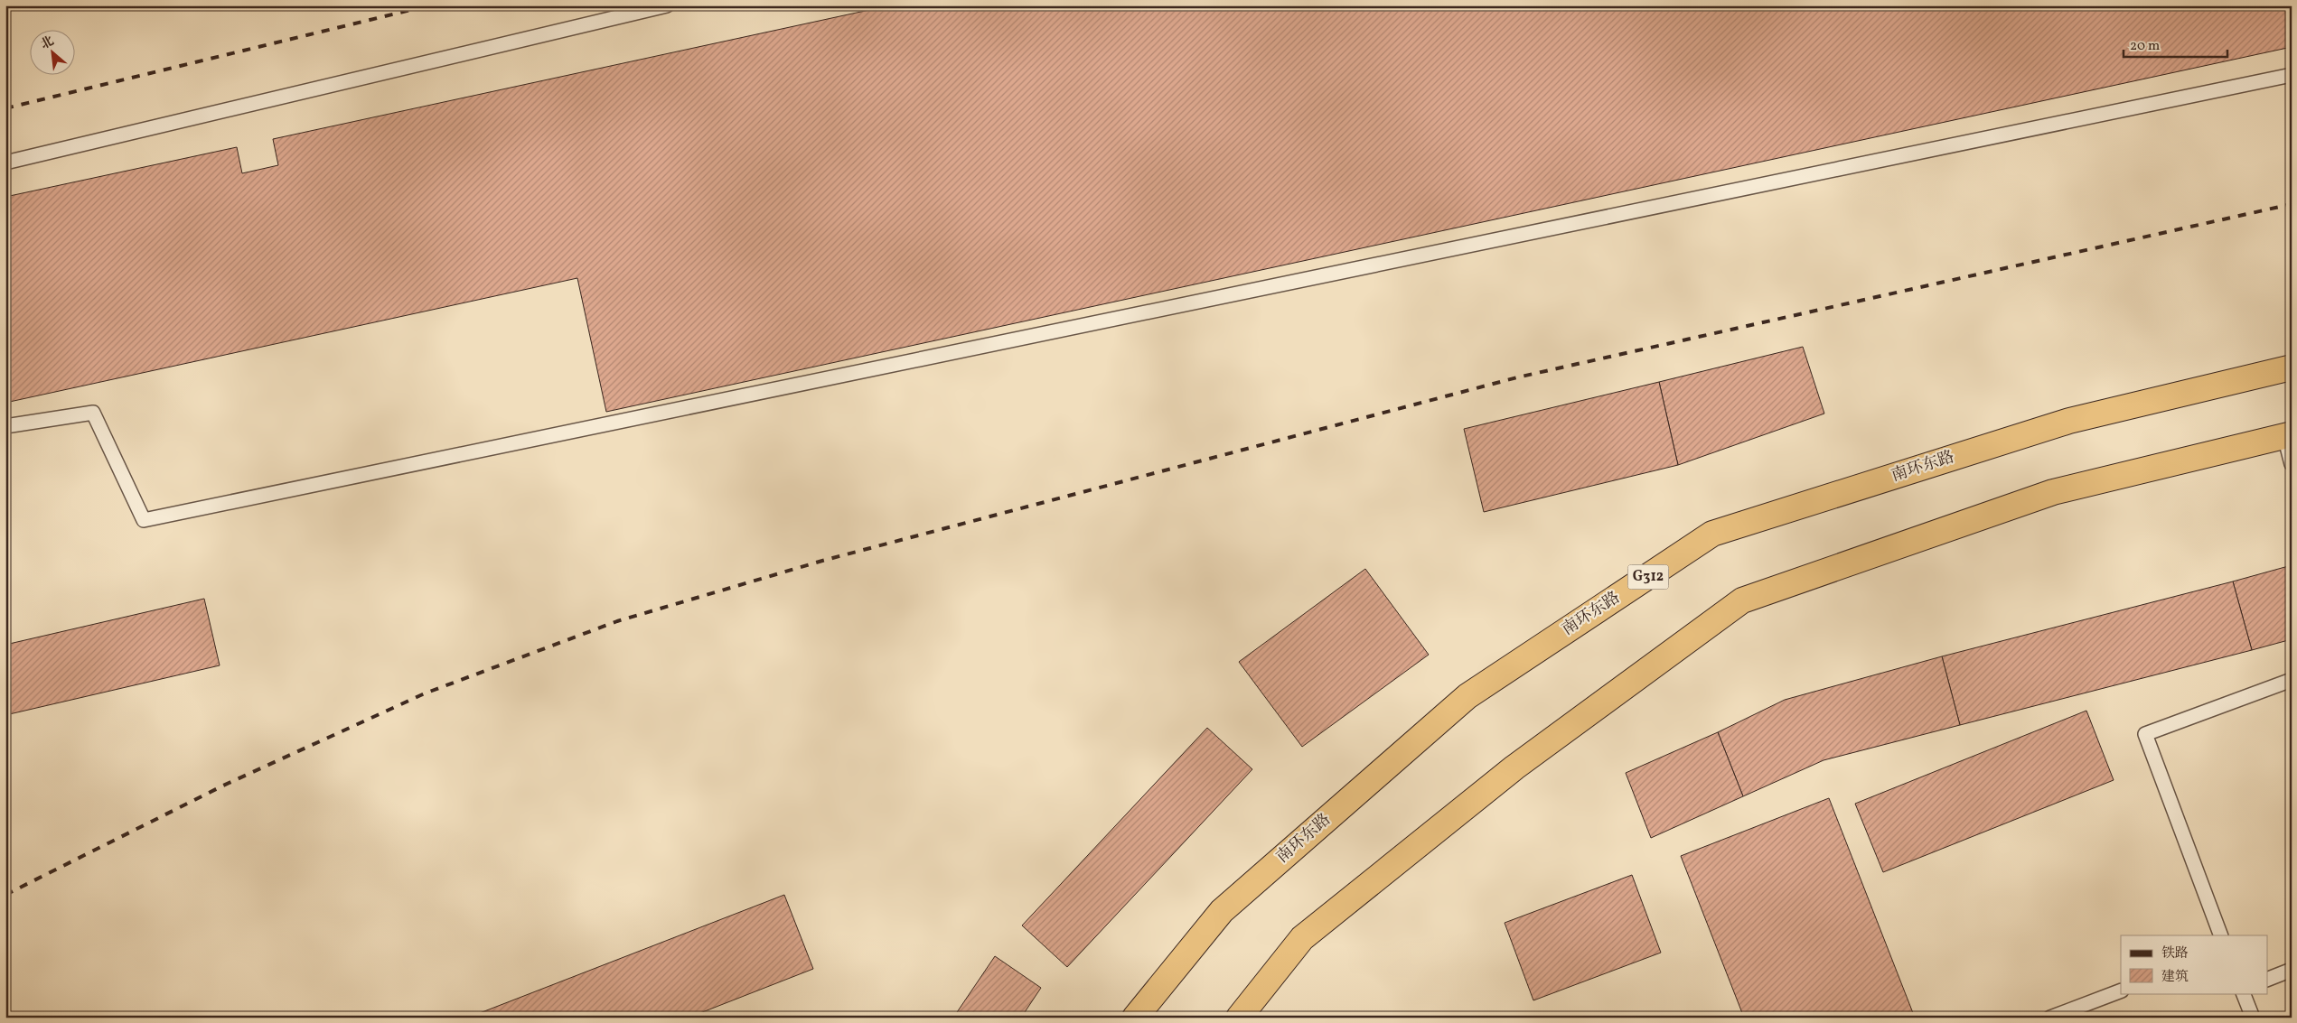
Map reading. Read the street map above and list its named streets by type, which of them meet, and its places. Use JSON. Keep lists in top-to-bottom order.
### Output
{
  "streets": {
    "highway": ["南环东路", "G312"]
  },
  "legend": ["铁路", "建筑"],
  "scale_bar": "20 m",
  "north": "top left"
}
